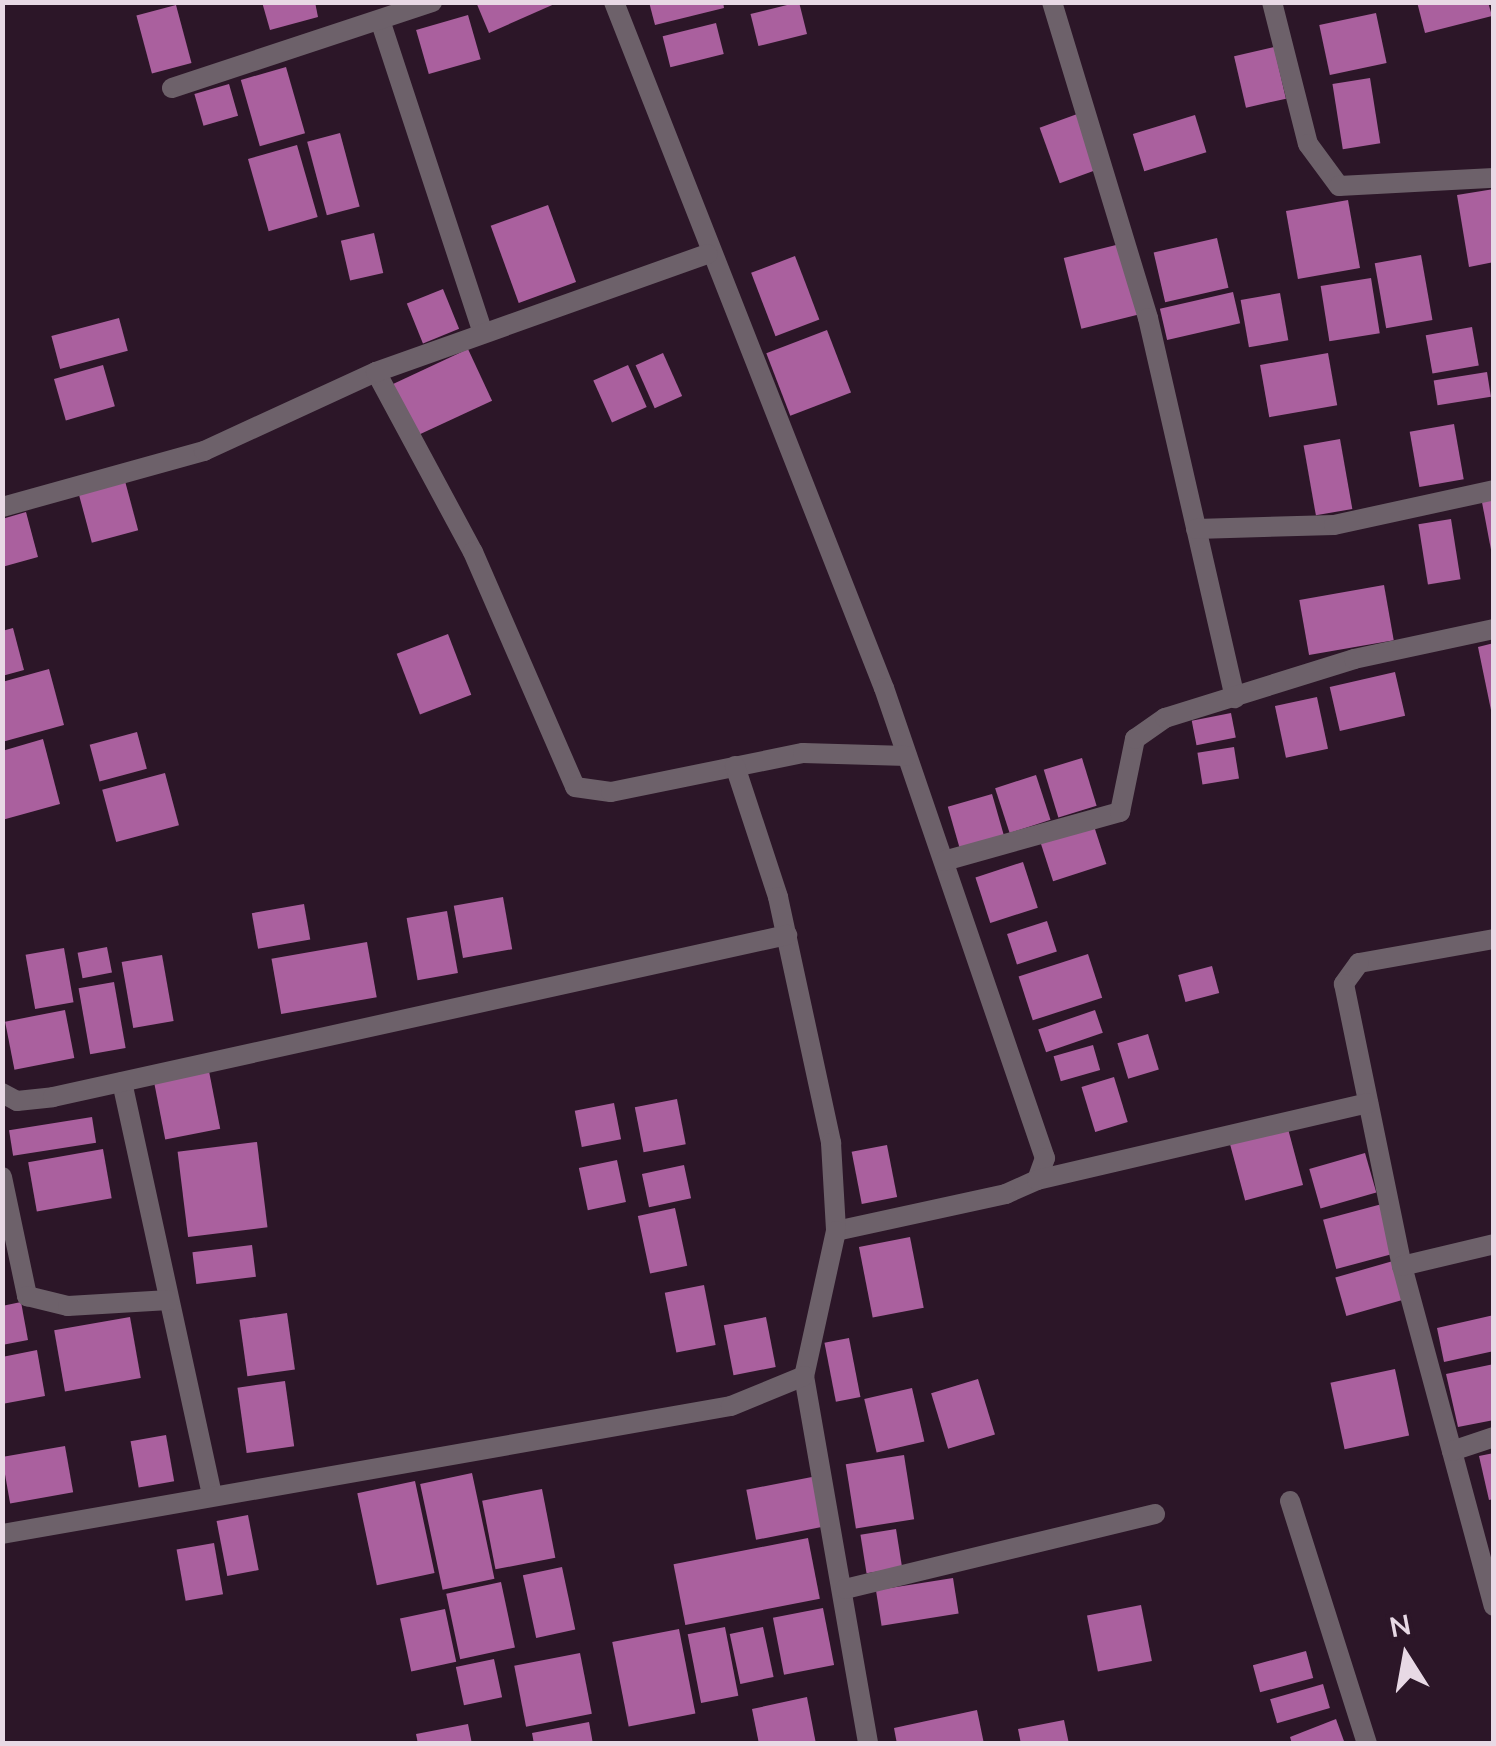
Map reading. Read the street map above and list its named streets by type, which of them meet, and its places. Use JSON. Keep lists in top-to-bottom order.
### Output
{
  "north": "top"
}
